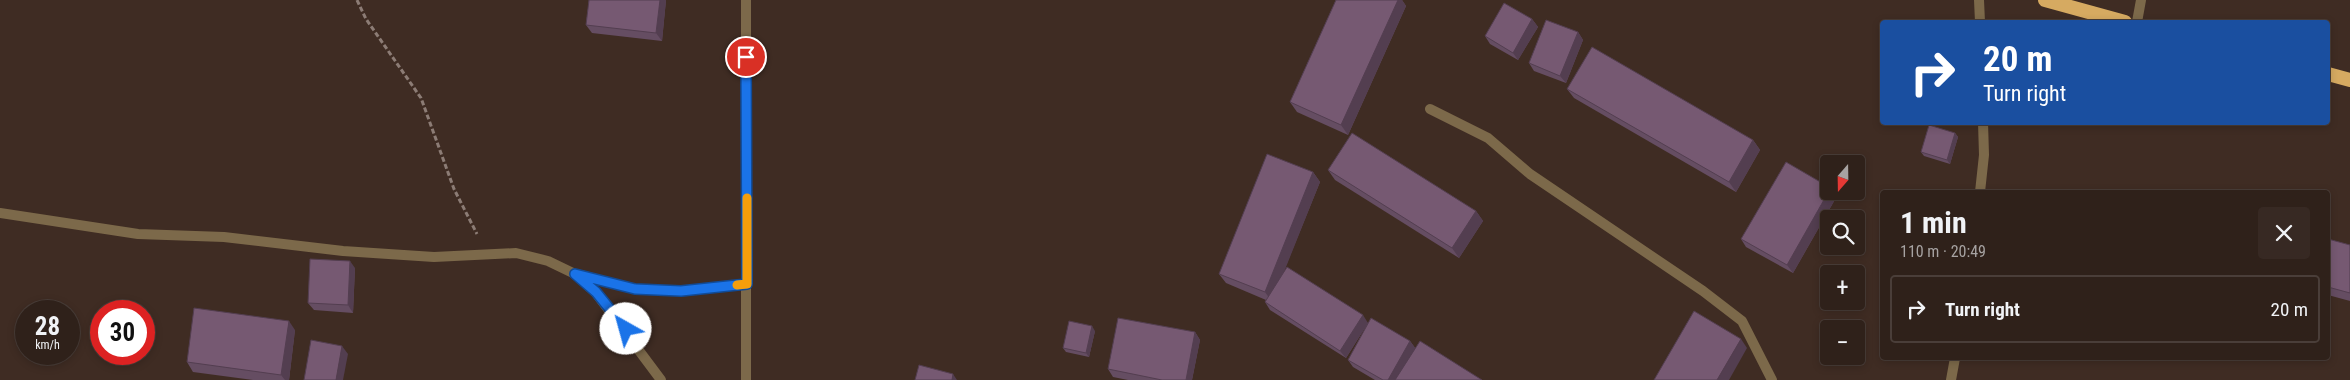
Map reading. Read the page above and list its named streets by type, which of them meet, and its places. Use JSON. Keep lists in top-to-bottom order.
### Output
{
  "north": "bottom",
  "page": {
    "turn": ["20 m", "Turn right"],
    "map_buttons": ["+", "−"],
    "heading": ["1 min", "110 m · 20:49"],
    "list": [
      {
        "name": "Turn right",
        "value": "20 m"
      }
    ],
    "speed": "28 km/h",
    "limit": "30"
  }
}
